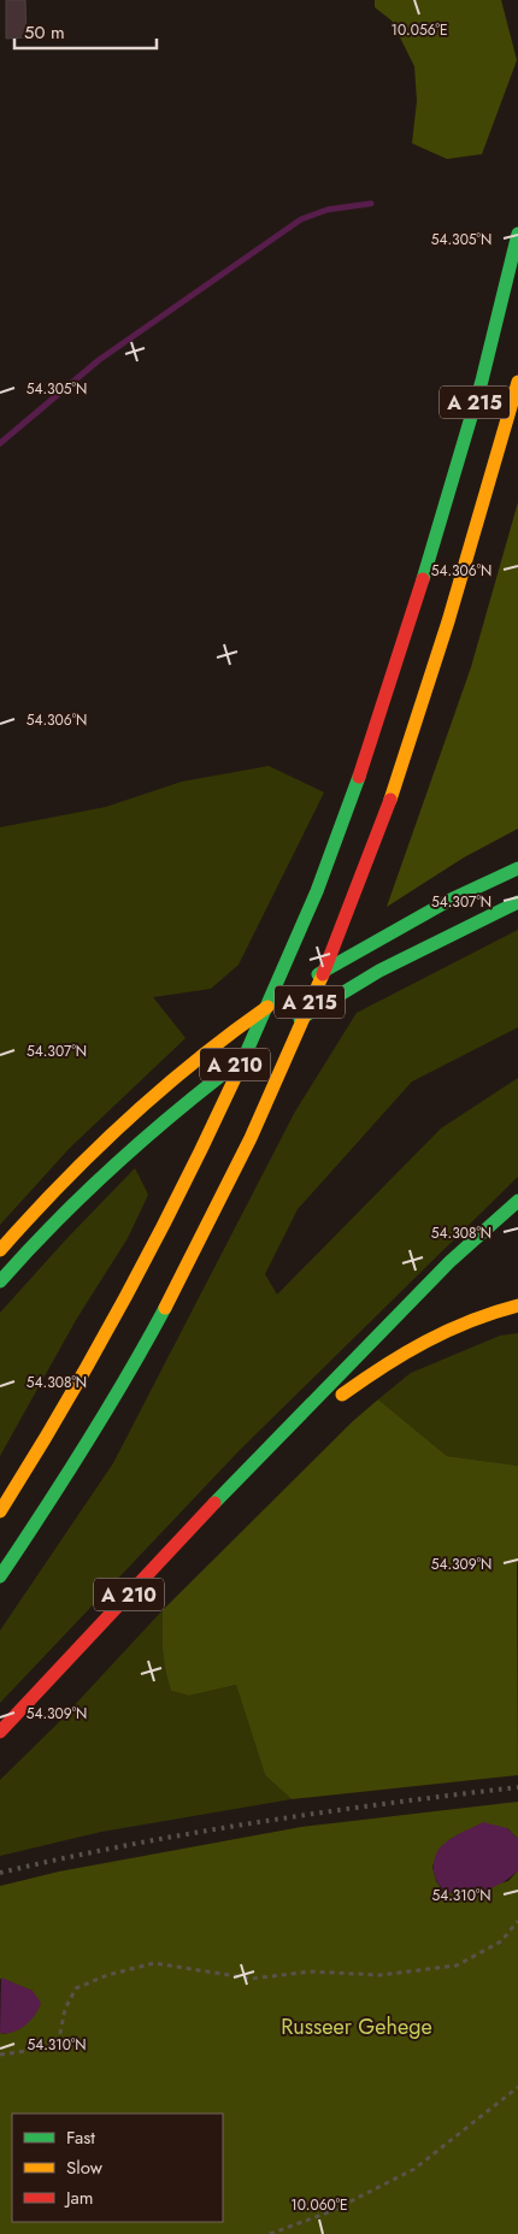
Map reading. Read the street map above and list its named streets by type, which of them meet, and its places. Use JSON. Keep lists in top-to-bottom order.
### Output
{
  "streets": {
    "highway": ["A 215", "A 210"]
  },
  "parks": ["Russeer Gehege"],
  "legend": ["Fast", "Slow", "Jam"],
  "scale_bar": "50 m",
  "coordinates": [
    "10.056°E",
    "54.305°N",
    "54.306°N",
    "54.307°N",
    "54.308°N",
    "54.309°N",
    "54.310°N",
    "10.060°E"
  ]
}
